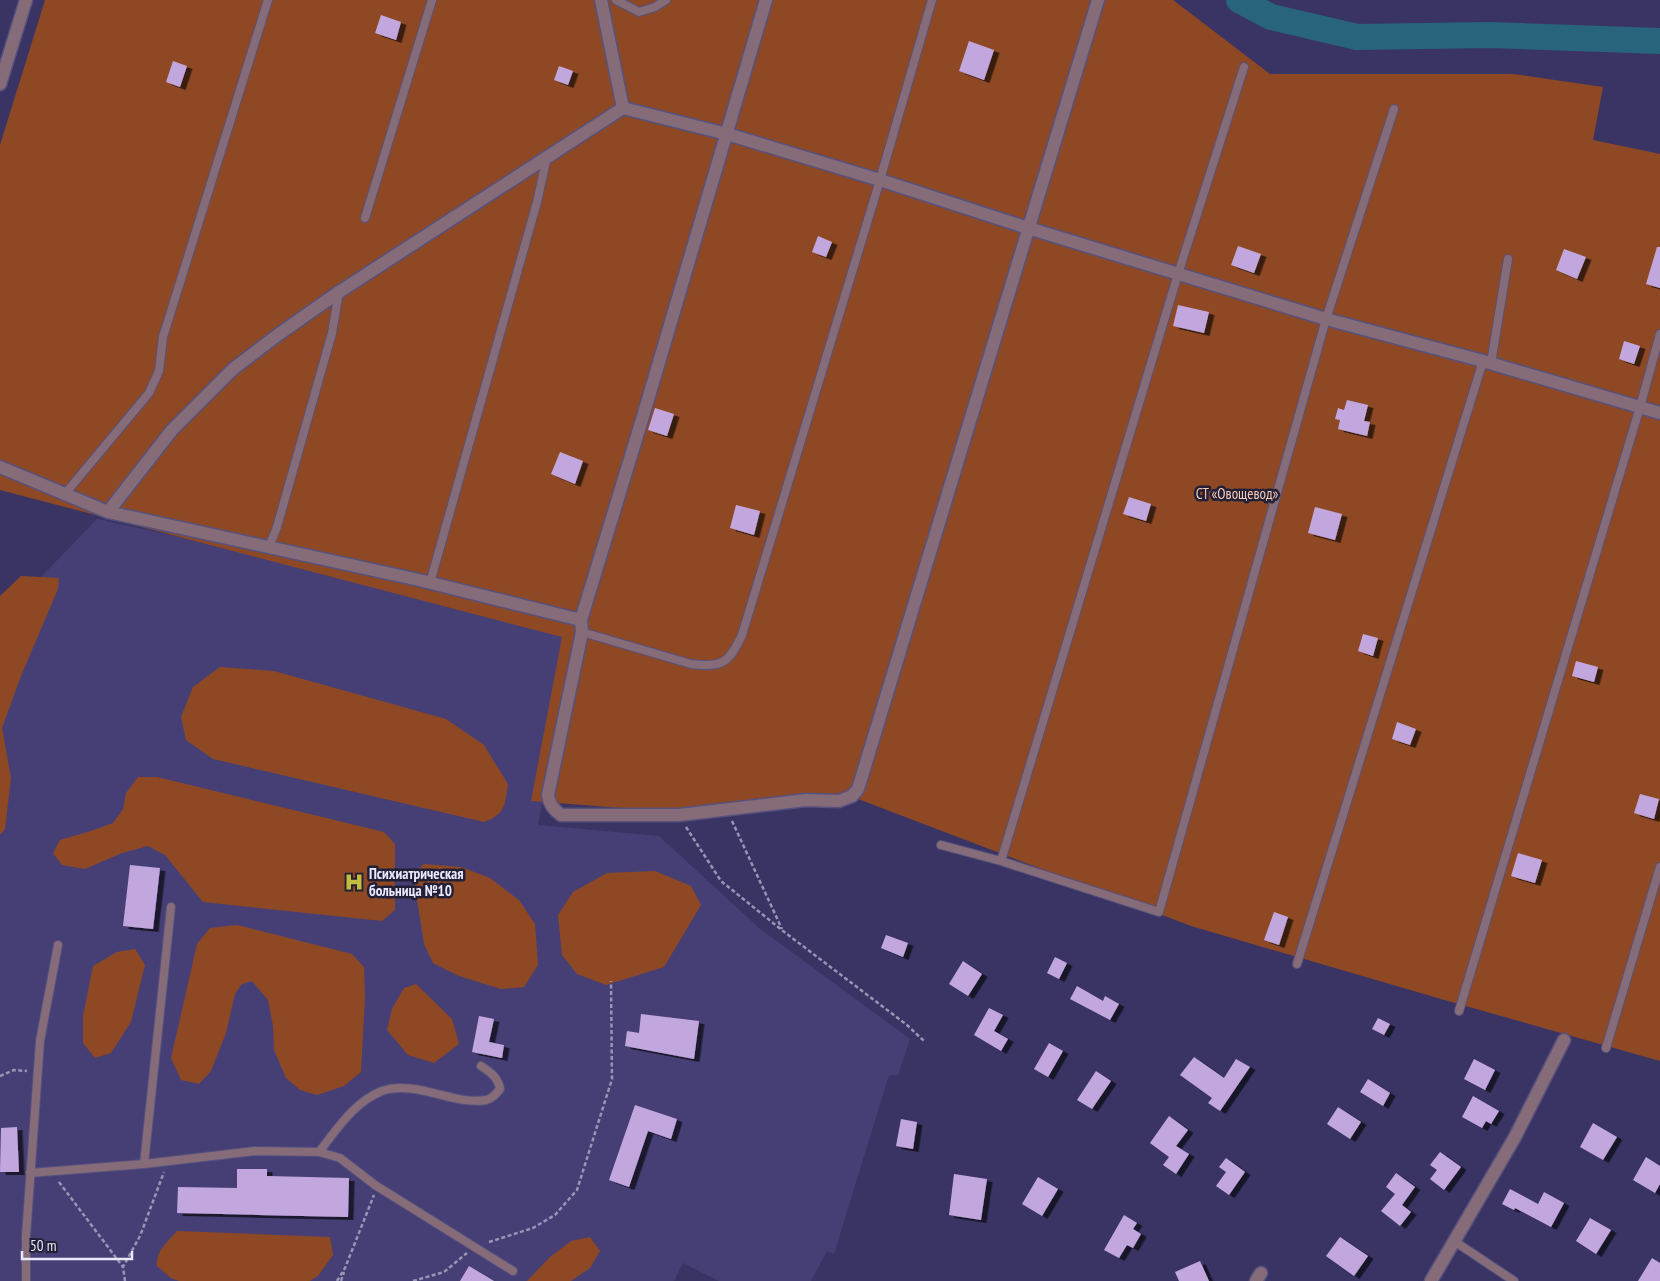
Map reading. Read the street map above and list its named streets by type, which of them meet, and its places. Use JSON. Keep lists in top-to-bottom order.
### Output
{
  "parks": ["СТ «Овощевод»"],
  "places": {
    "hospital": ["Психиатрическая больница №10"]
  },
  "scale_bar": "50 m"
}
